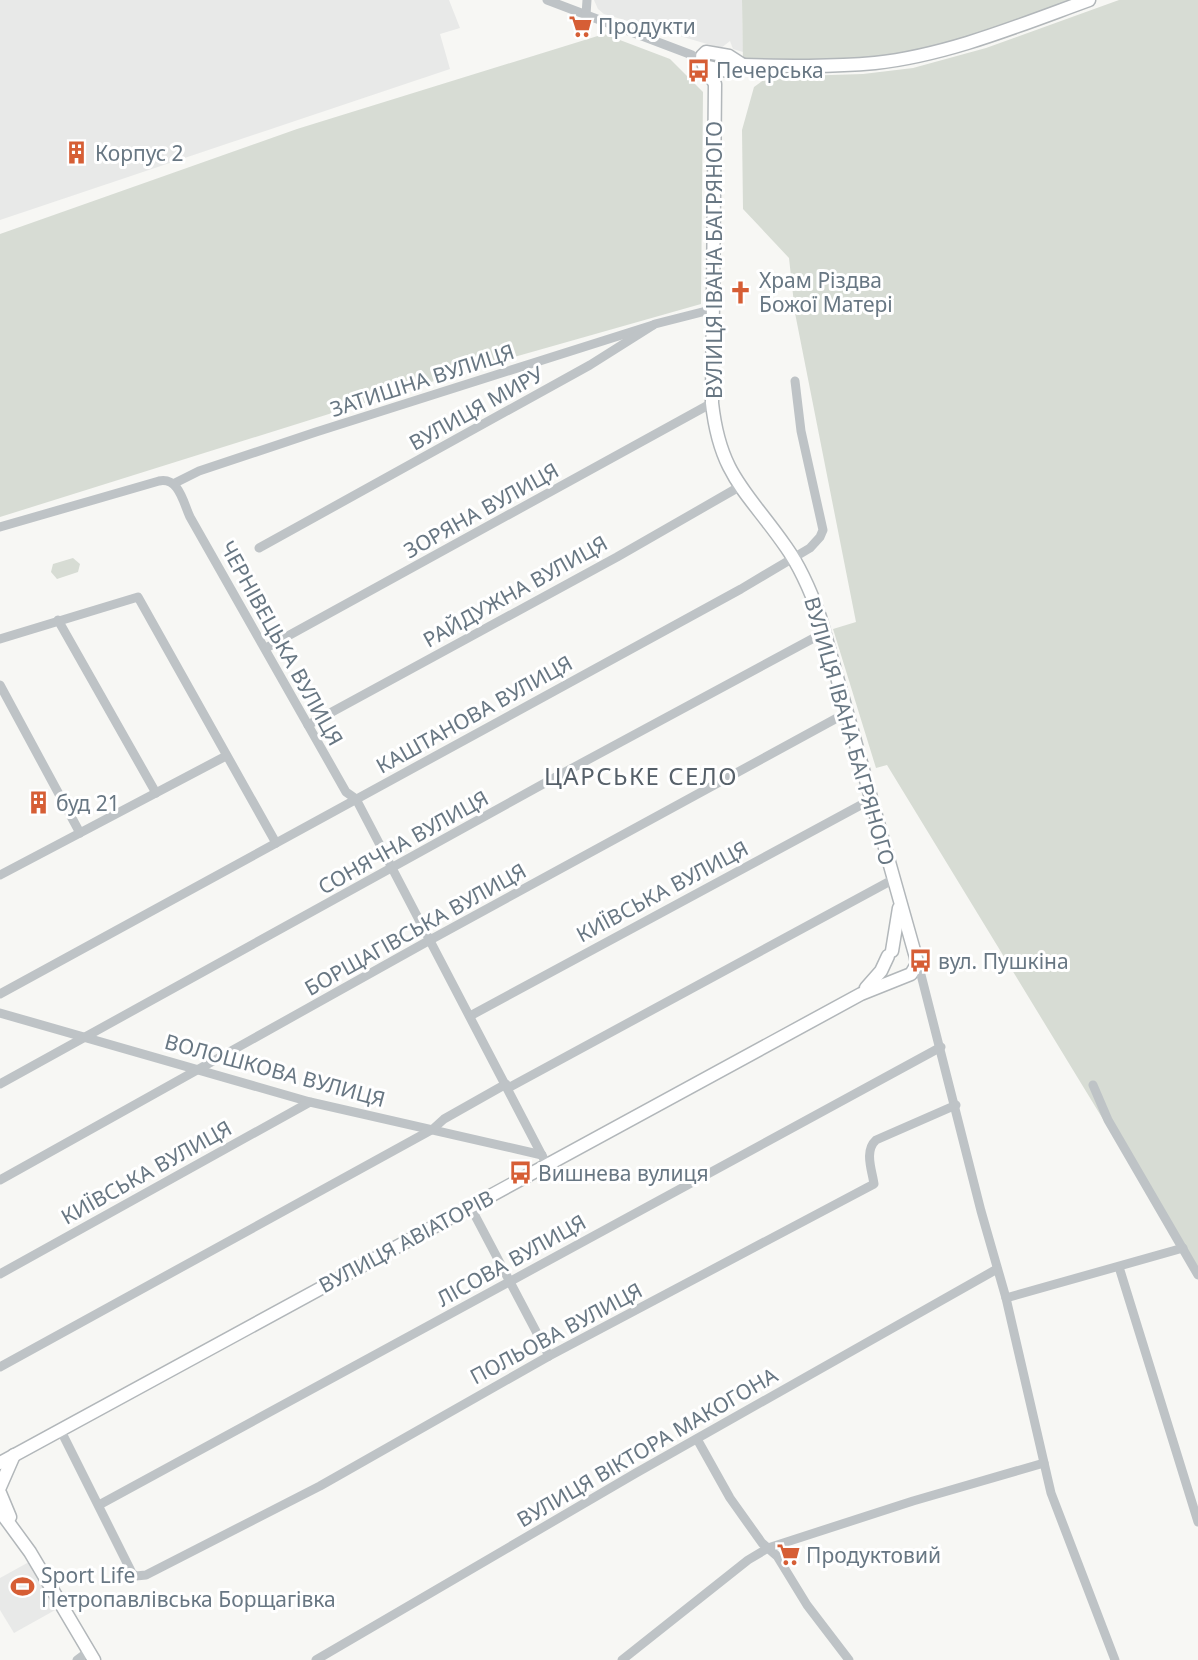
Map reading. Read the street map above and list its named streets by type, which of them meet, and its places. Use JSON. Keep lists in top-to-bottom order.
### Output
{
  "streets": {
    "main road": ["ВУЛИЦЯ ІВАНА БАГРЯНОГО", "ВУЛИЦЯ АВІАТОРІВ"],
    "street": [
      "ЗАТИШНА ВУЛИЦЯ",
      "ВУЛИЦЯ МИРУ",
      "ЗОРЯНА ВУЛИЦЯ",
      "РАЙДУЖНА ВУЛИЦЯ",
      "ЧЕРНІВЕЦЬКА ВУЛИЦЯ",
      "КАШТАНОВА ВУЛИЦЯ",
      "СОНЯЧНА ВУЛИЦЯ",
      "КИЇВСЬКА ВУЛИЦЯ",
      "БОРЩАГІВСЬКА ВУЛИЦЯ",
      "ВОЛОШКОВА ВУЛИЦЯ",
      "ЛІСОВА ВУЛИЦЯ",
      "ПОЛЬОВА ВУЛИЦЯ",
      "ВУЛИЦЯ ВІКТОРА МАКОГОНА"
    ]
  },
  "crossings": [
    ["ВУЛИЦЯ ІВАНА БАГРЯНОГО", "ВУЛИЦЯ МИРУ"],
    ["ВУЛИЦЯ ІВАНА БАГРЯНОГО", "ЗОРЯНА ВУЛИЦЯ"],
    ["ВУЛИЦЯ ІВАНА БАГРЯНОГО", "РАЙДУЖНА ВУЛИЦЯ"],
    ["ВУЛИЦЯ ІВАНА БАГРЯНОГО", "КАШТАНОВА ВУЛИЦЯ"],
    ["ВУЛИЦЯ ІВАНА БАГРЯНОГО", "СОНЯЧНА ВУЛИЦЯ"],
    ["ВУЛИЦЯ ІВАНА БАГРЯНОГО", "КИЇВСЬКА ВУЛИЦЯ"],
    ["ВУЛИЦЯ ІВАНА БАГРЯНОГО", "БОРЩАГІВСЬКА ВУЛИЦЯ"],
    ["ВУЛИЦЯ ІВАНА БАГРЯНОГО", "ВУЛИЦЯ АВІАТОРІВ"],
    ["ВУЛИЦЯ ІВАНА БАГРЯНОГО", "ЛІСОВА ВУЛИЦЯ"],
    ["ВУЛИЦЯ ІВАНА БАГРЯНОГО", "ПОЛЬОВА ВУЛИЦЯ"],
    ["ВУЛИЦЯ ІВАНА БАГРЯНОГО", "ВУЛИЦЯ ВІКТОРА МАКОГОНА"],
    ["ЗАТИШНА ВУЛИЦЯ", "ВУЛИЦЯ МИРУ"],
    ["ЗАТИШНА ВУЛИЦЯ", "ЧЕРНІВЕЦЬКА ВУЛИЦЯ"],
    ["ЗОРЯНА ВУЛИЦЯ", "ЧЕРНІВЕЦЬКА ВУЛИЦЯ"],
    ["РАЙДУЖНА ВУЛИЦЯ", "ЧЕРНІВЕЦЬКА ВУЛИЦЯ"],
    ["ЧЕРНІВЕЦЬКА ВУЛИЦЯ", "КАШТАНОВА ВУЛИЦЯ"],
    ["ЧЕРНІВЕЦЬКА ВУЛИЦЯ", "СОНЯЧНА ВУЛИЦЯ"],
    ["ЧЕРНІВЕЦЬКА ВУЛИЦЯ", "КИЇВСЬКА ВУЛИЦЯ"],
    ["ЧЕРНІВЕЦЬКА ВУЛИЦЯ", "БОРЩАГІВСЬКА ВУЛИЦЯ"],
    ["ЧЕРНІВЕЦЬКА ВУЛИЦЯ", "ВОЛОШКОВА ВУЛИЦЯ"],
    ["ЧЕРНІВЕЦЬКА ВУЛИЦЯ", "ВУЛИЦЯ АВІАТОРІВ"],
    ["СОНЯЧНА ВУЛИЦЯ", "ВОЛОШКОВА ВУЛИЦЯ"],
    ["КИЇВСЬКА ВУЛИЦЯ", "ВОЛОШКОВА ВУЛИЦЯ"],
    ["БОРЩАГІВСЬКА ВУЛИЦЯ", "ВОЛОШКОВА ВУЛИЦЯ"],
    ["ВОЛОШКОВА ВУЛИЦЯ", "ВУЛИЦЯ АВІАТОРІВ"],
    ["ЛІСОВА ВУЛИЦЯ", "ПОЛЬОВА ВУЛИЦЯ"]
  ],
  "districts": ["ЦАРСЬКЕ СЕЛО"],
  "places": {
    "supermarket": ["Продукти", "Продуктовий"],
    "bus stop": ["Печерська", "вул. Пушкіна", "Вишнева вулиця"],
    "building": ["Корпус 2", "буд 21"],
    "church": ["Храм Різдва Божої Матері"],
    "sports": ["Sport Life Петропавлівська Борщагівка"]
  }
}
